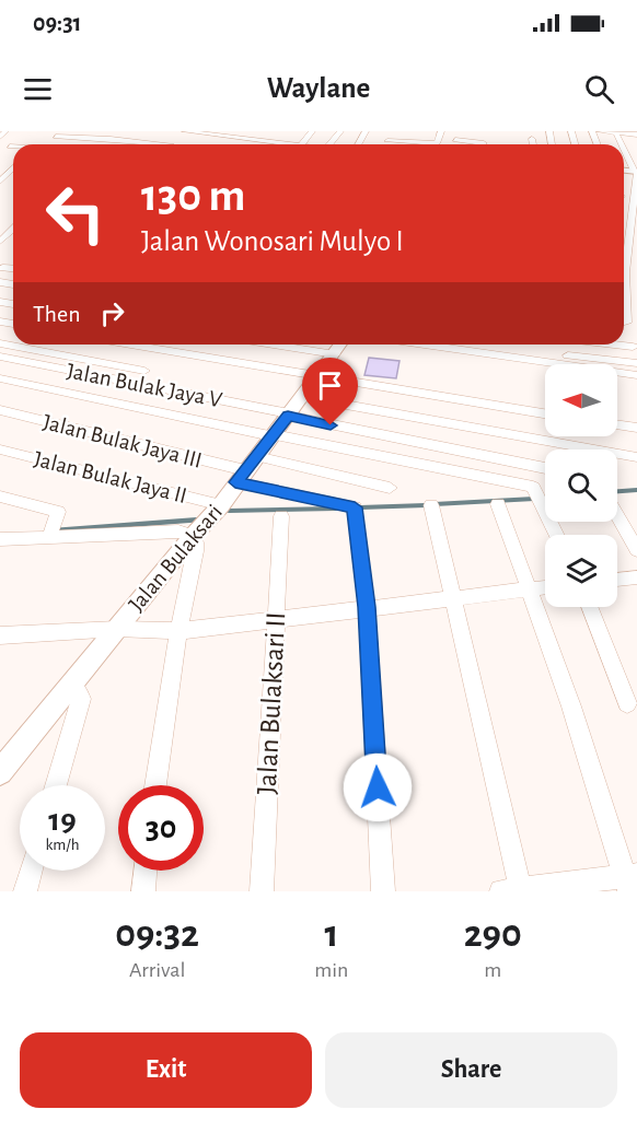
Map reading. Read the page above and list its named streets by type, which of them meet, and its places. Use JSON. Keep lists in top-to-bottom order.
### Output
{
  "streets": {
    "street": [
      "Jalan Bulak Jaya V",
      "Jalan Bulak Jaya III",
      "Jalan Bulak Jaya II",
      "Jalan Bulaksari",
      "Jalan Bulaksari II"
    ]
  },
  "crossings": [
    ["Jalan Bulak Jaya V", "Jalan Bulaksari"],
    ["Jalan Bulak Jaya III", "Jalan Bulaksari"],
    ["Jalan Bulak Jaya II", "Jalan Bulaksari"]
  ],
  "north": "left",
  "page": {
    "status": "09:31",
    "header": "Waylane",
    "turn": ["130 m", "Jalan Wonosari Mulyo I"],
    "then": "Then",
    "speed": "19 km/h",
    "limit": "30",
    "eta": [
      "09:32",
      "Arrival",
      "1",
      "min",
      "290",
      "m"
    ],
    "buttons": ["Exit", "Share"]
  }
}
